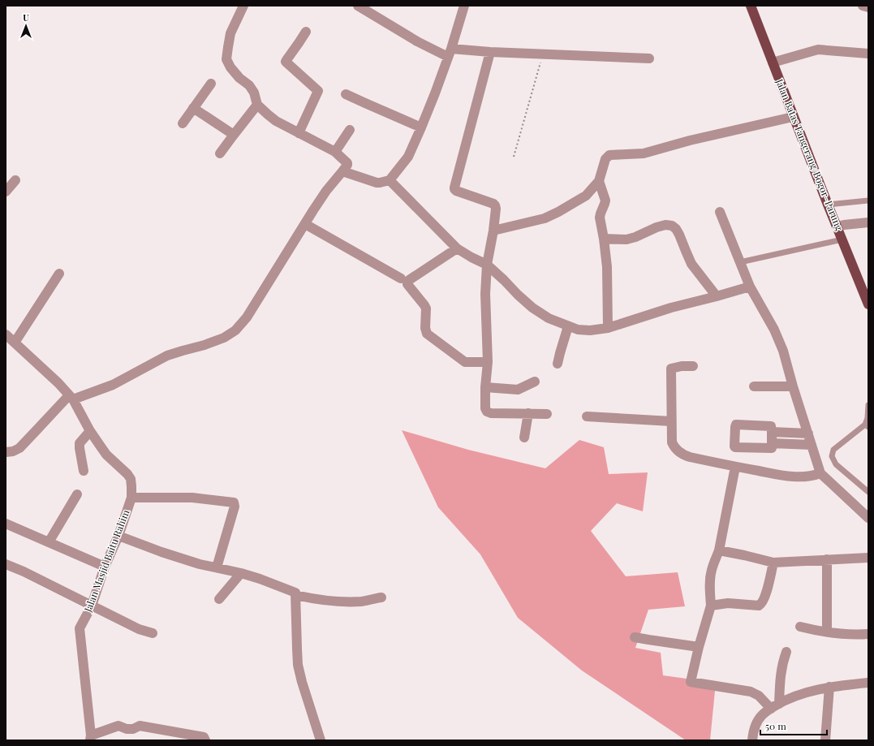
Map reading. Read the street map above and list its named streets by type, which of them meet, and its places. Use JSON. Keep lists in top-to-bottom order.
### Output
{
  "streets": {
    "main road": ["Jalan Batas Tangerang/Bogor–Parung"],
    "street": ["Jalan Masjid Baitu Rahim"]
  },
  "scale_bar": "50 m",
  "north": "top"
}
